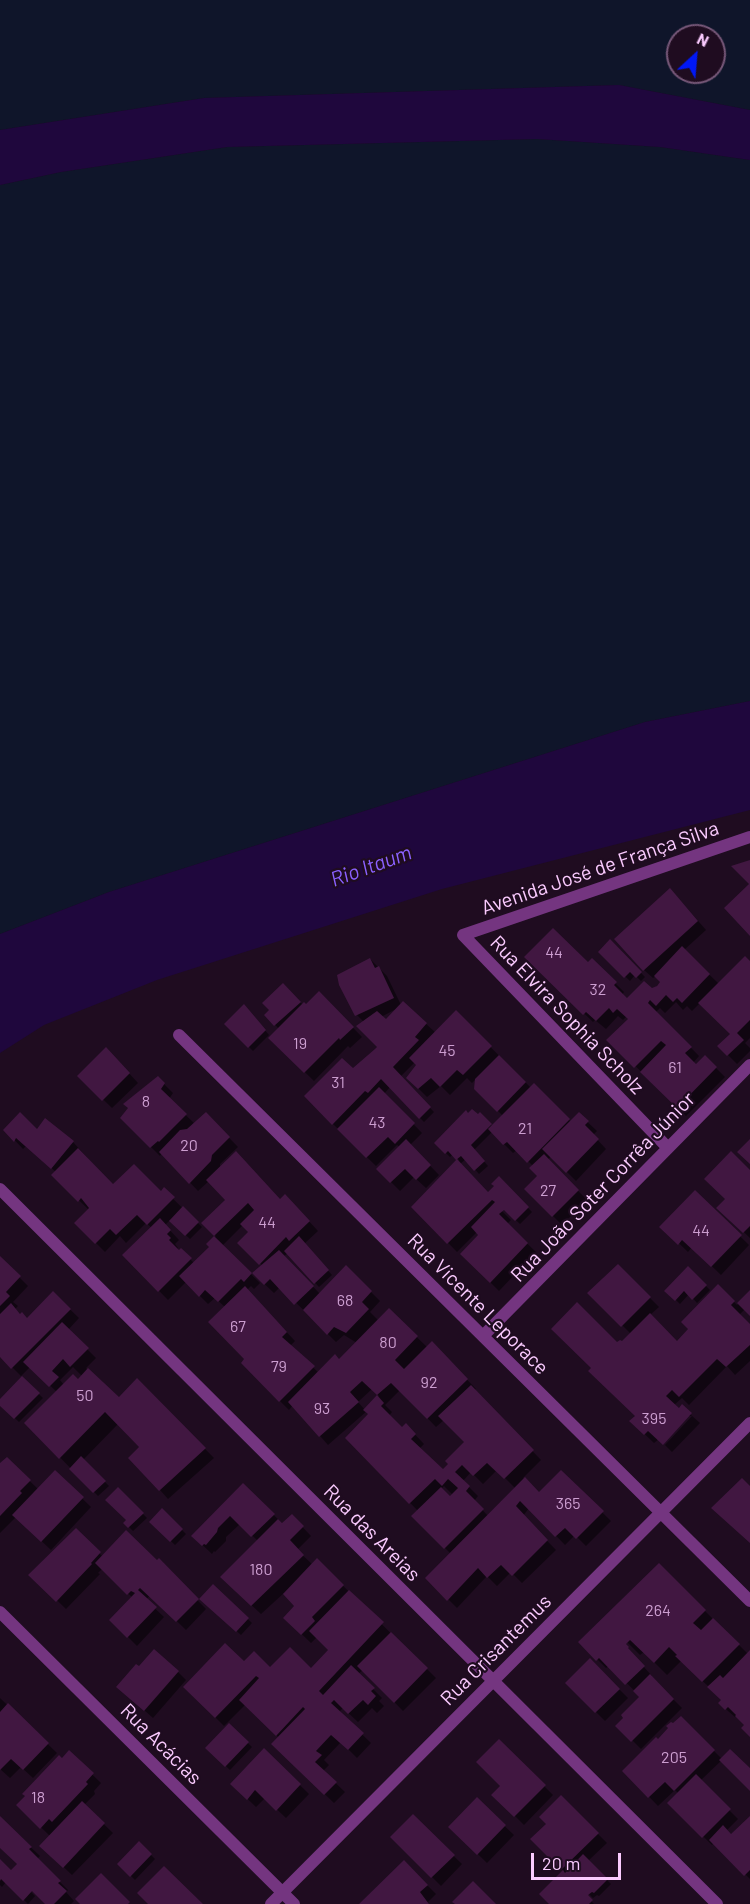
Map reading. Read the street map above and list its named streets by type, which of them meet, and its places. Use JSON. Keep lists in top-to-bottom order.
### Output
{
  "streets": {
    "street": [
      "Avenida José de França Silva",
      "Rua Elvira Sophia Scholz",
      "Rua João Soter Corrêa Júnior",
      "Rua Vicente Leporace",
      "Rua das Areias",
      "Rua Crisantemus",
      "Rua Acácias"
    ]
  },
  "crossings": [
    ["Avenida José de França Silva", "Rua Elvira Sophia Scholz"],
    ["Rua Elvira Sophia Scholz", "Rua João Soter Corrêa Júnior"],
    ["Rua João Soter Corrêa Júnior", "Rua Vicente Leporace"],
    ["Rua Vicente Leporace", "Rua Crisantemus"],
    ["Rua das Areias", "Rua Crisantemus"],
    ["Rua Crisantemus", "Rua Acácias"]
  ],
  "water": ["Rio Itaum"],
  "house_numbers": [
    "44",
    "32",
    "19",
    "45",
    "61",
    "31",
    "8",
    "43",
    "21",
    "20",
    "27",
    "44",
    "44",
    "68",
    "67",
    "80",
    "79",
    "92",
    "50",
    "93",
    "395",
    "365",
    "180",
    "264",
    "205",
    "18"
  ],
  "scale_bar": "20 m",
  "north": "top right"
}
